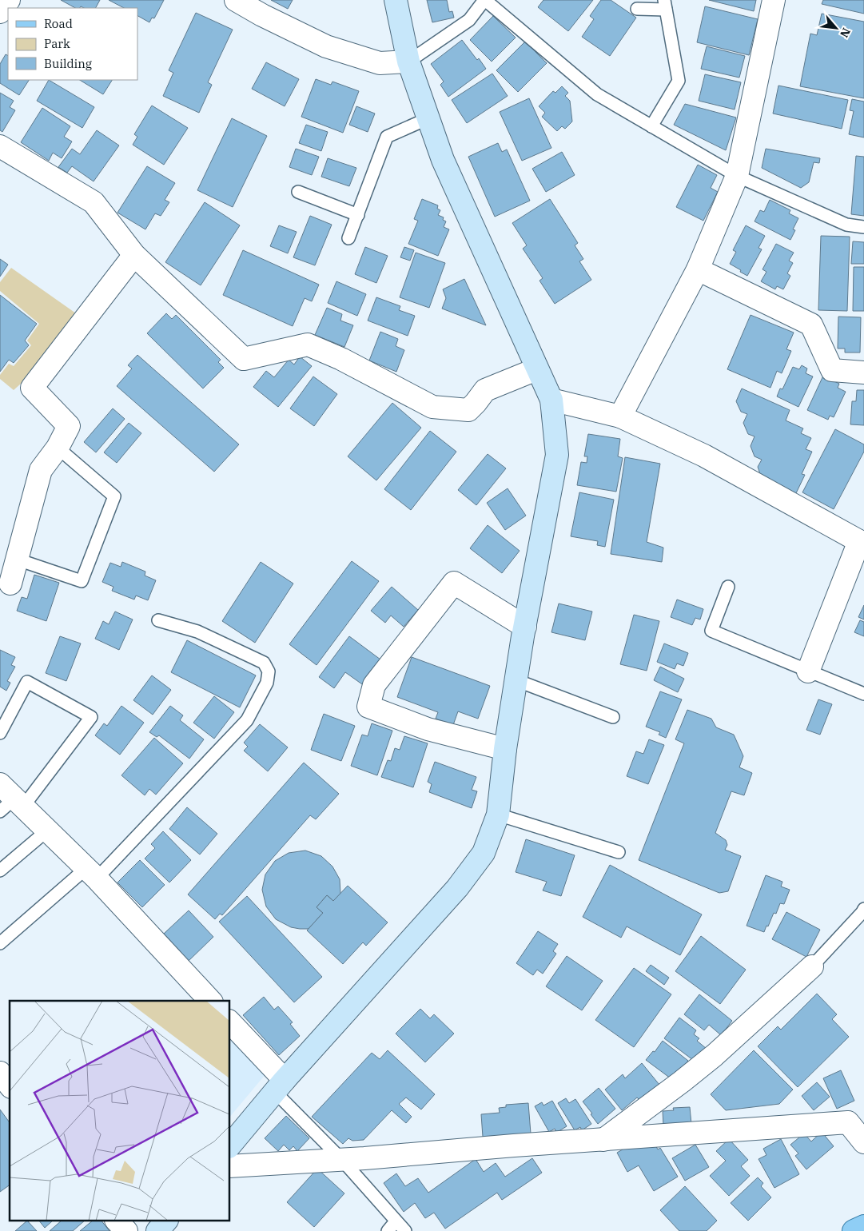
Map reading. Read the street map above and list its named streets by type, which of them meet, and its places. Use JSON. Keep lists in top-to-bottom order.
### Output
{
  "legend": ["Road", "Park", "Building"],
  "north": "bottom right"
}
